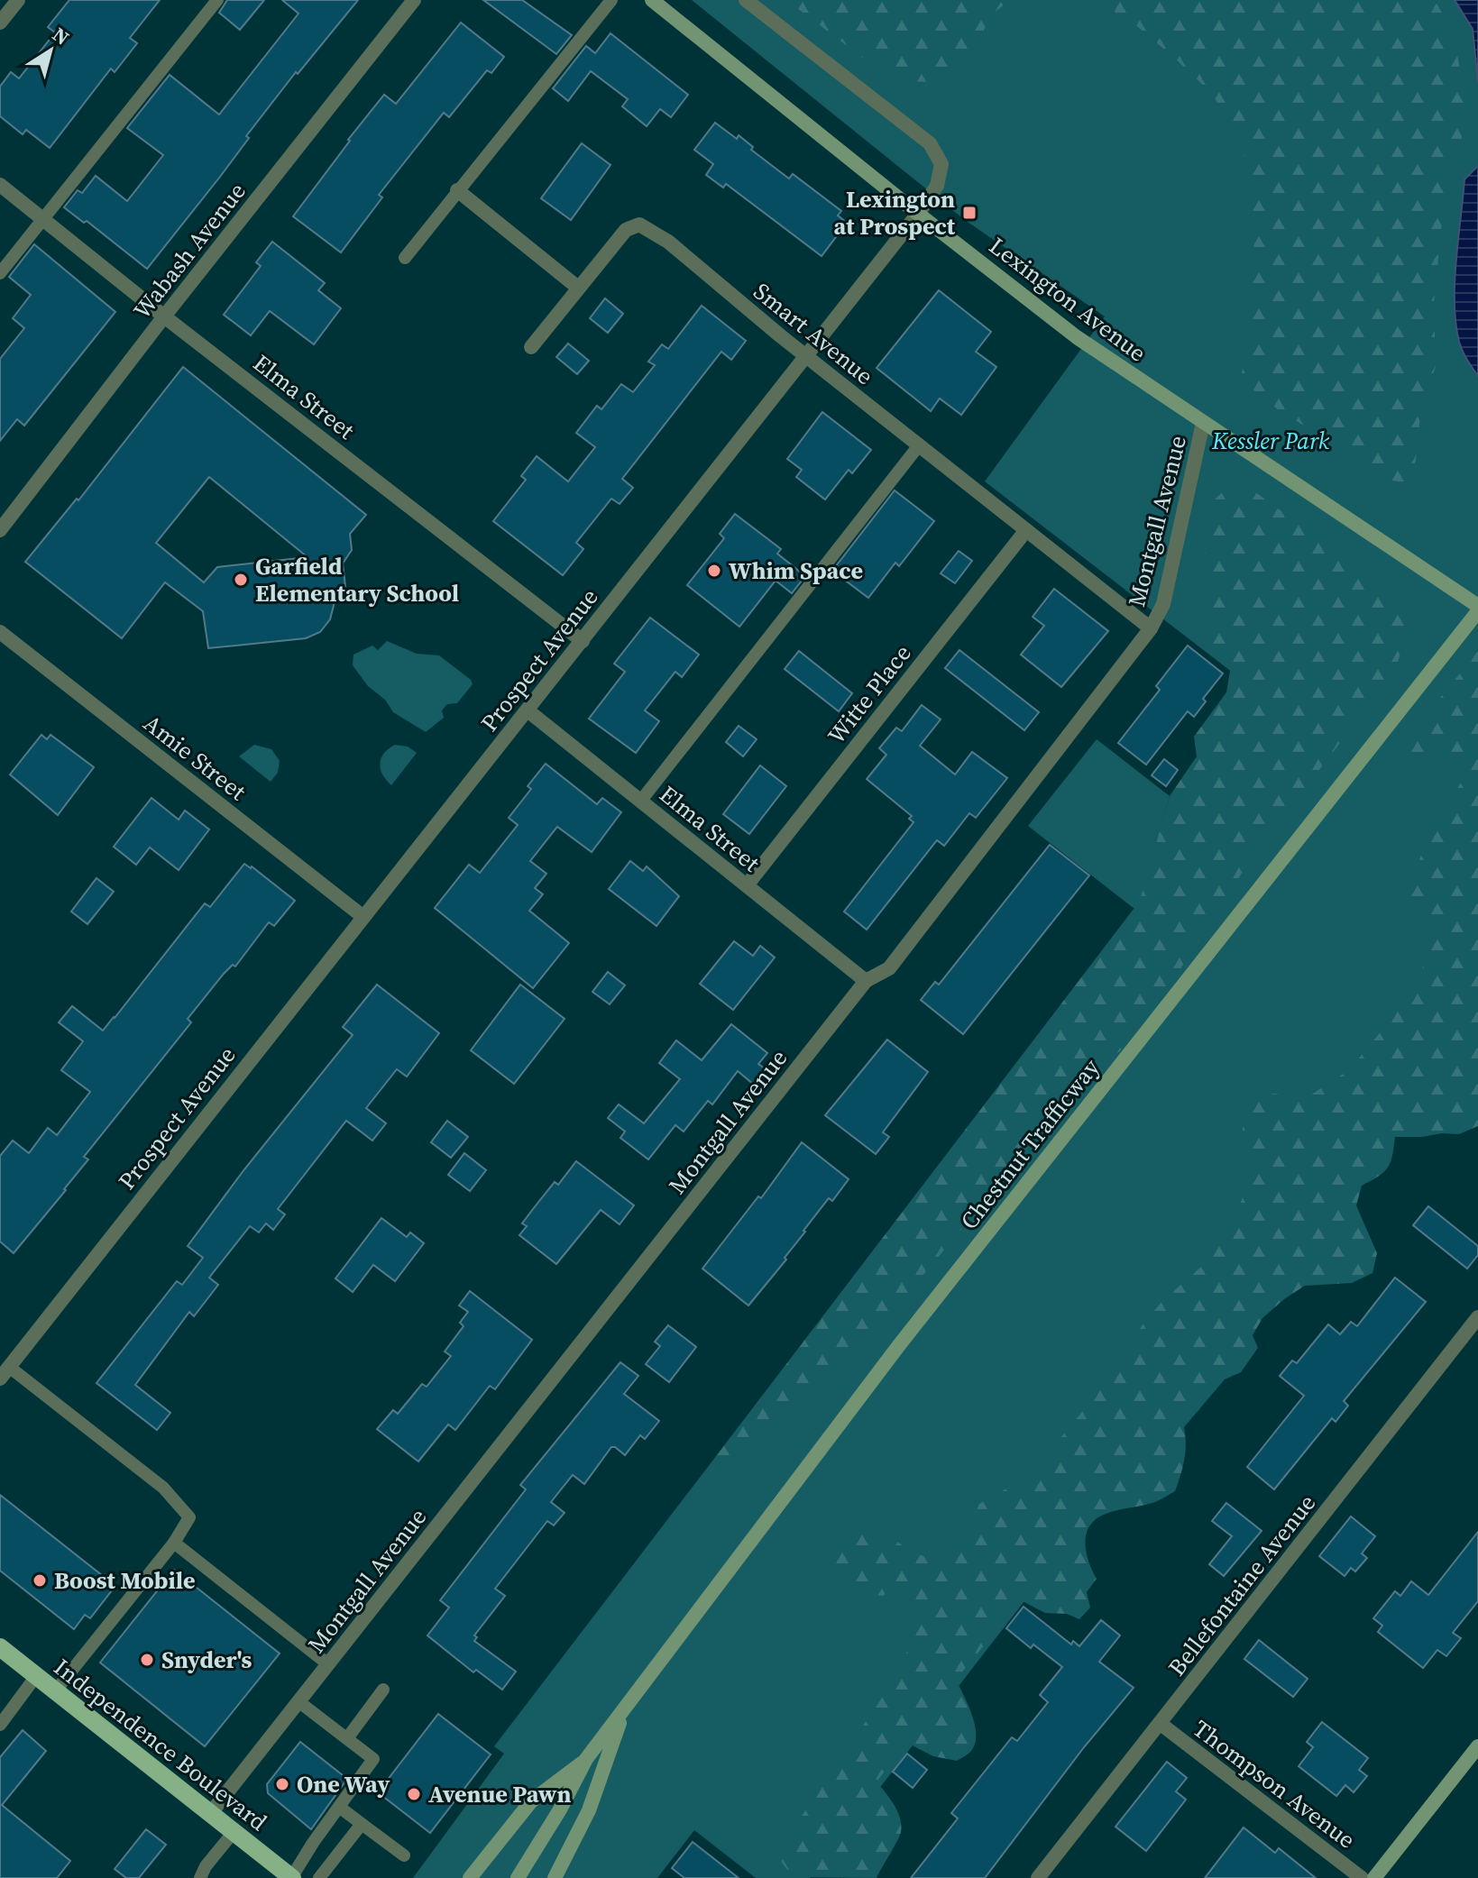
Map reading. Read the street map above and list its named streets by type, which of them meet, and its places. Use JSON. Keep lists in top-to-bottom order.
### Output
{
  "streets": {
    "main road": ["Independence Boulevard"],
    "street": [
      "Wabash Avenue",
      "Lexington Avenue",
      "Smart Avenue",
      "Elma Street",
      "Montgall Avenue",
      "Prospect Avenue",
      "Witte Place",
      "Amie Street",
      "Chestnut Trafficway",
      "Bellefontaine Avenue",
      "Thompson Avenue"
    ]
  },
  "crossings": [
    ["Wabash Avenue", "Elma Street"],
    ["Lexington Avenue", "Montgall Avenue"],
    ["Lexington Avenue", "Prospect Avenue"],
    ["Lexington Avenue", "Chestnut Trafficway"],
    ["Smart Avenue", "Montgall Avenue"],
    ["Smart Avenue", "Prospect Avenue"],
    ["Smart Avenue", "Witte Place"],
    ["Elma Street", "Montgall Avenue"],
    ["Elma Street", "Prospect Avenue"],
    ["Elma Street", "Witte Place"],
    ["Montgall Avenue", "Independence Boulevard"],
    ["Prospect Avenue", "Amie Street"],
    ["Bellefontaine Avenue", "Thompson Avenue"]
  ],
  "parks": ["Kessler Park"],
  "places": {
    "transit": ["Lexington at Prospect"],
    "other": [
      "Whim Space",
      "Garfield Elementary School",
      "Boost Mobile",
      "Snyder's",
      "One Way",
      "Avenue Pawn"
    ]
  },
  "north": "top right"
}
